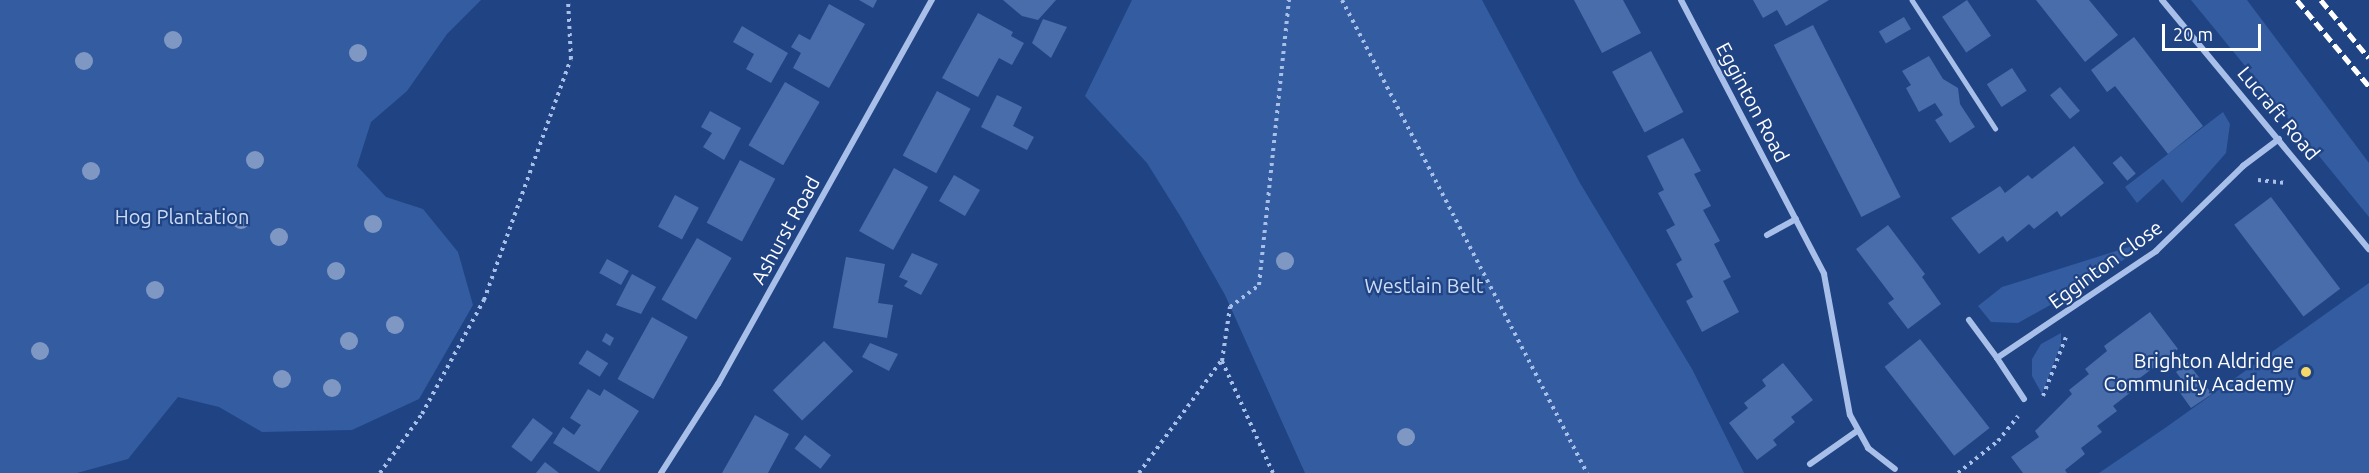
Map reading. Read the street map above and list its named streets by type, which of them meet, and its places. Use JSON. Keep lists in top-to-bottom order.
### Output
{
  "streets": {
    "street": [
      "Egginton Road",
      "Lucraft Road",
      "Ashurst Road",
      "Egginton Close"
    ]
  },
  "crossings": [
    ["Lucraft Road", "Egginton Close"]
  ],
  "parks": ["Hog Plantation", "Westlain Belt"],
  "places": ["Brighton Aldridge Community Academy"],
  "scale_bar": "20 m"
}
